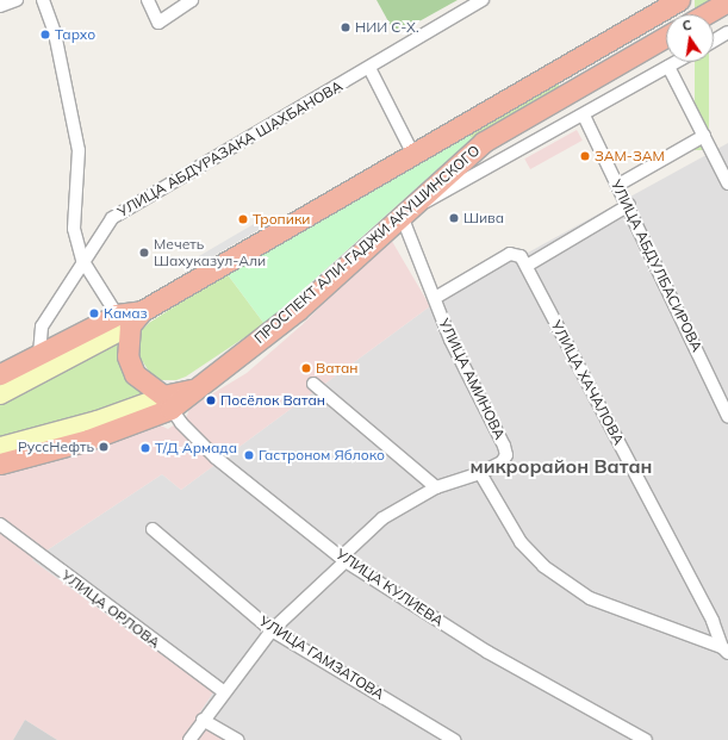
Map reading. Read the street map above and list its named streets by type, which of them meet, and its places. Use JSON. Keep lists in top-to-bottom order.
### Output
{
  "streets": {
    "highway": ["ПРОСПЕКТ АЛИ-ГАДЖИ АКУШИНСКОГО"],
    "street": [
      "УЛИЦА АБДУРАЗАКА ШАХБАНОВА",
      "УЛИЦА АБДУЛБАСИРОВА",
      "УЛИЦА АМИНОВА",
      "УЛИЦА ХАЧАЛОВА",
      "УЛИЦА КУЛИЕВА",
      "УЛИЦА ОРЛОВА",
      "УЛИЦА ГАМЗАТОВА"
    ]
  },
  "crossings": [
    ["УЛИЦА АБДУРАЗАКА ШАХБАНОВА", "ПРОСПЕКТ АЛИ-ГАДЖИ АКУШИНСКОГО"],
    ["ПРОСПЕКТ АЛИ-ГАДЖИ АКУШИНСКОГО", "УЛИЦА АМИНОВА"],
    ["ПРОСПЕКТ АЛИ-ГАДЖИ АКУШИНСКОГО", "УЛИЦА КУЛИЕВА"],
    ["УЛИЦА АМИНОВА", "УЛИЦА ХАЧАЛОВА"],
    ["УЛИЦА АМИНОВА", "УЛИЦА КУЛИЕВА"],
    ["УЛИЦА АМИНОВА", "УЛИЦА ОРЛОВА"],
    ["УЛИЦА АМИНОВА", "УЛИЦА ГАМЗАТОВА"]
  ],
  "districts": ["микрорайон Ватан"],
  "places": [
    "НИИ С-Х.",
    "Тархо",
    "ЗАМ-ЗАМ",
    "Шива",
    "Тропики",
    "Мечеть Шахуказул-Али",
    "Камаз",
    "Ватан",
    "Посёлок Ватан",
    "РуссНефть",
    "Т/Д Армада",
    "Гастроном Яблоко"
  ],
  "north": "top"
}
